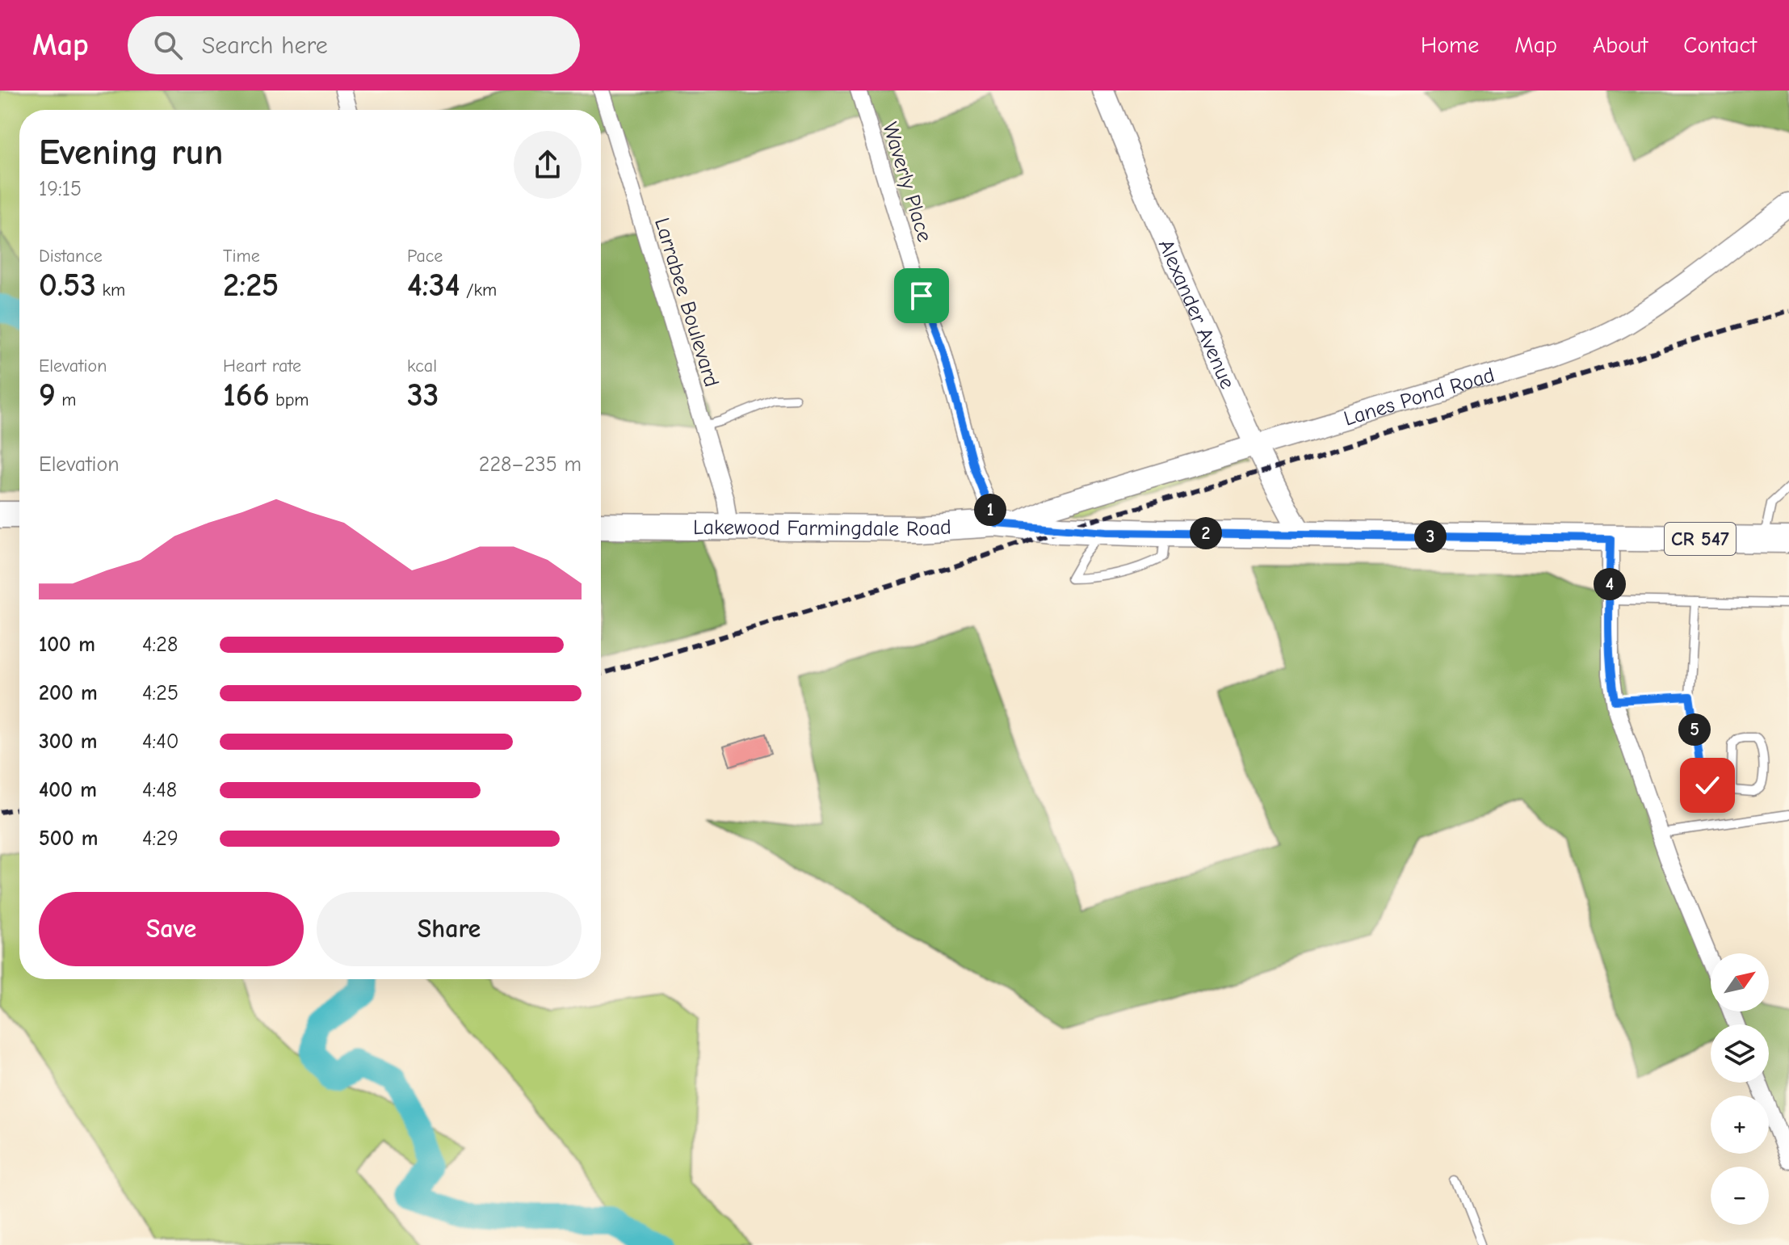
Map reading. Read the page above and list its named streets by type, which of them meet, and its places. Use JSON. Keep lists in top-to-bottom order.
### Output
{
  "streets": {
    "main road": ["Lakewood Farmingdale Road", "CR 547"],
    "street": [
      "Waverly Place",
      "Larrabee Boulevard",
      "Alexander Avenue",
      "Lanes Pond Road"
    ]
  },
  "crossings": [
    ["Waverly Place", "Lanes Pond Road"],
    ["Waverly Place", "Lakewood Farmingdale Road"],
    ["Larrabee Boulevard", "Lakewood Farmingdale Road"],
    ["Alexander Avenue", "Lanes Pond Road"],
    ["Alexander Avenue", "Lakewood Farmingdale Road"],
    ["Lanes Pond Road", "Lakewood Farmingdale Road"]
  ],
  "north": "top right",
  "page": {
    "header": "Map",
    "search": "Search here",
    "nav": [
      "Home",
      "Map",
      "About",
      "Contact"
    ],
    "heading": ["Evening run", "19:15"],
    "stats": [
      ["Distance", "0.53 km"],
      ["Time", "2:25"],
      ["Pace", "4:34 /km"],
      ["Elevation", "9 m"],
      ["Heart rate", "166 bpm"],
      ["kcal", "33"]
    ],
    "chart": ["Elevation", "228–235 m"],
    "pins": [
      "1",
      "2",
      "3",
      "4",
      "5"
    ],
    "list": [
      {
        "name": "100 m",
        "note": "4:28"
      },
      {
        "name": "200 m",
        "note": "4:25"
      },
      {
        "name": "300 m",
        "note": "4:40"
      },
      {
        "name": "400 m",
        "note": "4:48"
      },
      {
        "name": "500 m",
        "note": "4:29"
      }
    ],
    "buttons": ["Save", "Share"],
    "map_buttons": ["+", "−"]
  }
}
